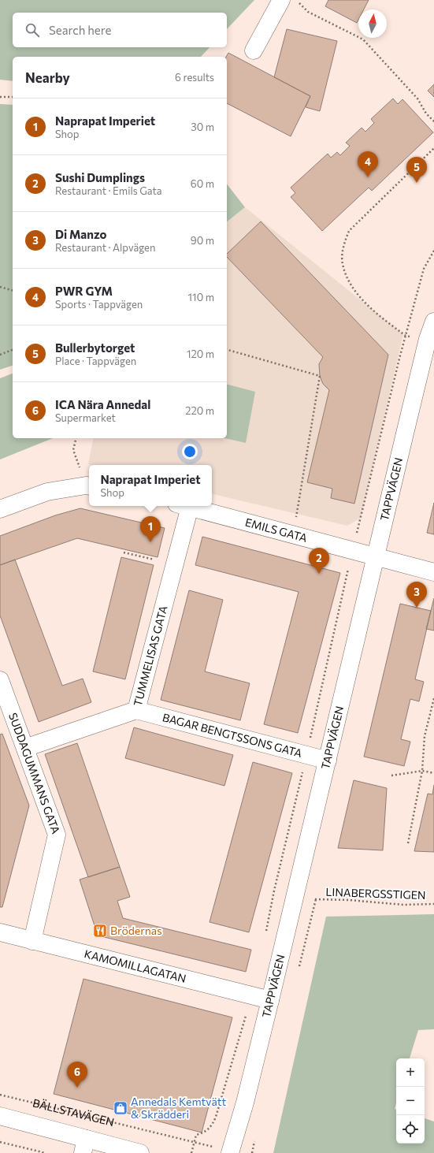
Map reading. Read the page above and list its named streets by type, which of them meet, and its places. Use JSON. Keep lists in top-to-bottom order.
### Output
{
  "streets": {
    "street": [
      "TAPPVÄGEN",
      "EMILS GATA",
      "TUMMELISAS GATA",
      "BAGAR BENGTSSONS GATA",
      "SUDDAGUMMANS GATA",
      "KAMOMILLAGATAN",
      "BÄLLSTAVÄGEN"
    ],
    "path": ["LINABERGSSTIGEN"]
  },
  "crossings": [
    ["TAPPVÄGEN", "EMILS GATA"],
    ["TAPPVÄGEN", "BAGAR BENGTSSONS GATA"],
    ["TAPPVÄGEN", "KAMOMILLAGATAN"],
    ["TAPPVÄGEN", "BÄLLSTAVÄGEN"],
    ["TUMMELISAS GATA", "BAGAR BENGTSSONS GATA"],
    ["TUMMELISAS GATA", "SUDDAGUMMANS GATA"],
    ["SUDDAGUMMANS GATA", "KAMOMILLAGATAN"]
  ],
  "places": {
    "restaurant": ["Brödernas"],
    "shop": ["Annedals Kemtvätt & Skrädderi"]
  },
  "north": "top",
  "page": {
    "search": "Search here",
    "heading": ["Nearby", "6 results"],
    "list": [
      {
        "mark": "1",
        "name": "Naprapat Imperiet",
        "note": "Shop",
        "value": "30 m"
      },
      {
        "mark": "2",
        "name": "Sushi Dumplings",
        "note": "Restaurant · Emils Gata",
        "value": "60 m"
      },
      {
        "mark": "3",
        "name": "Di Manzo",
        "note": "Restaurant · Alpvägen",
        "value": "90 m"
      },
      {
        "mark": "4",
        "name": "PWR GYM",
        "note": "Sports · Tappvägen",
        "value": "110 m"
      },
      {
        "mark": "5",
        "name": "Bullerbytorget",
        "note": "Place · Tappvägen",
        "value": "120 m"
      },
      {
        "mark": "6",
        "name": "ICA Nära Annedal",
        "note": "Supermarket",
        "value": "220 m"
      }
    ],
    "pins": [
      "4",
      "5",
      "1",
      "2",
      "3",
      "6"
    ],
    "popup": ["Naprapat Imperiet", "Shop"],
    "map_buttons": ["+", "−"]
  }
}
